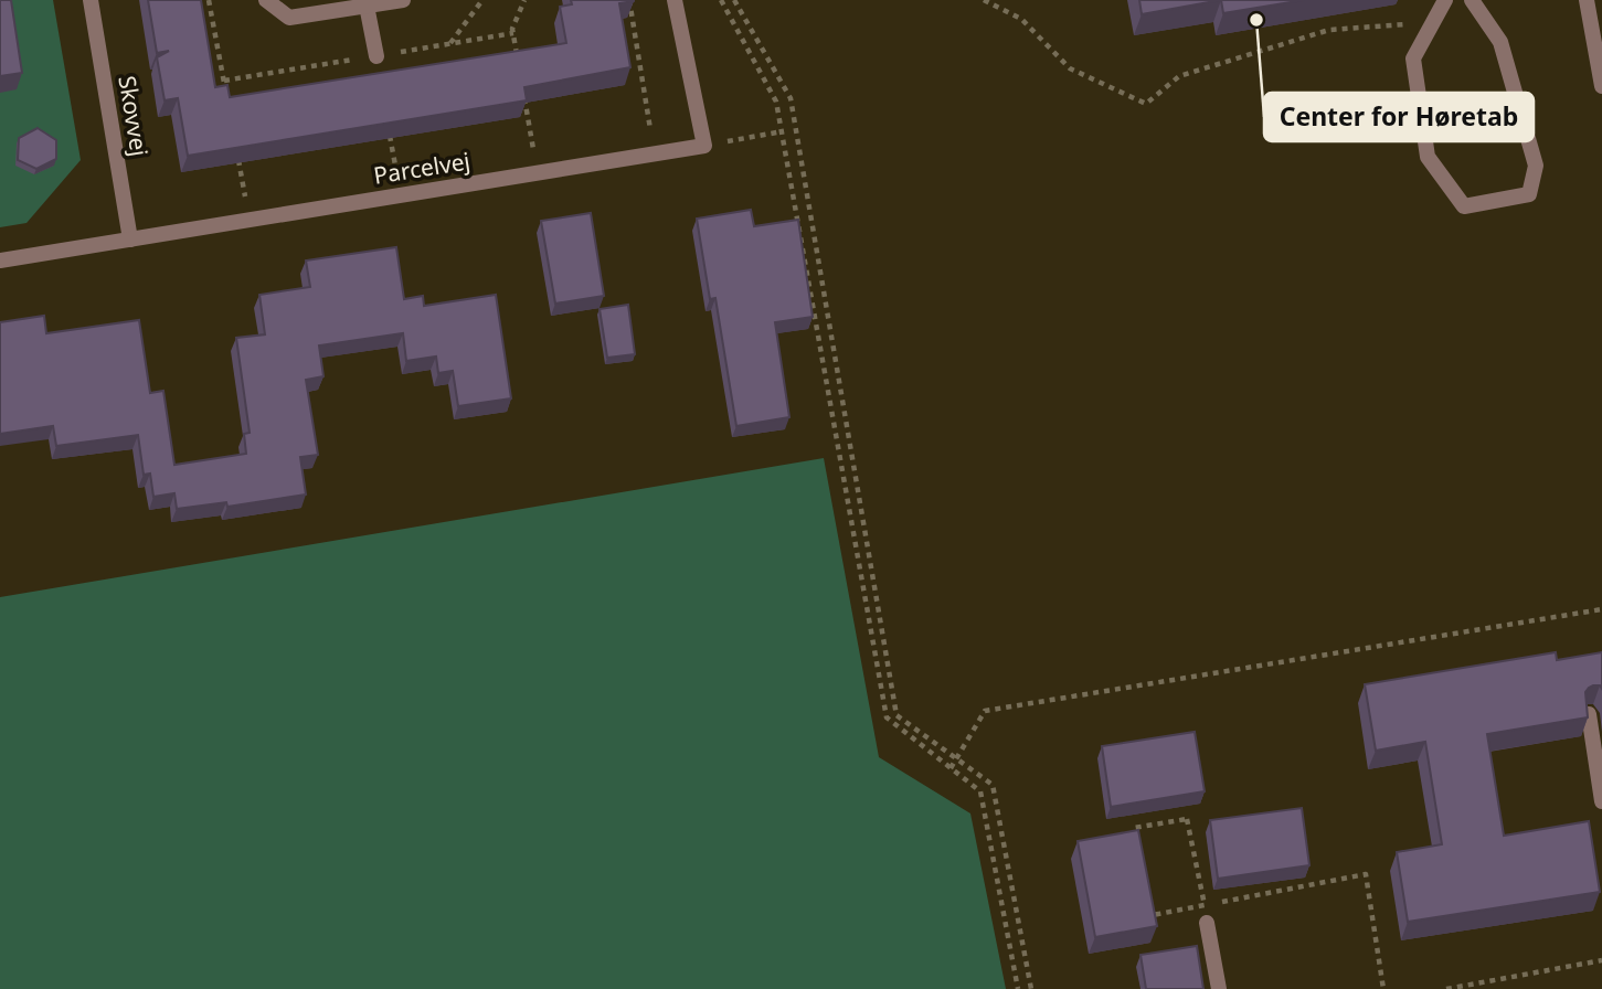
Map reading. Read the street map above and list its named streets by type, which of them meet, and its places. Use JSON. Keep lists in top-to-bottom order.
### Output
{
  "streets": {
    "street": ["Skovvej", "Parcelvej"]
  },
  "crossings": [
    ["Skovvej", "Parcelvej"]
  ],
  "places": ["Center for Høretab"]
}
